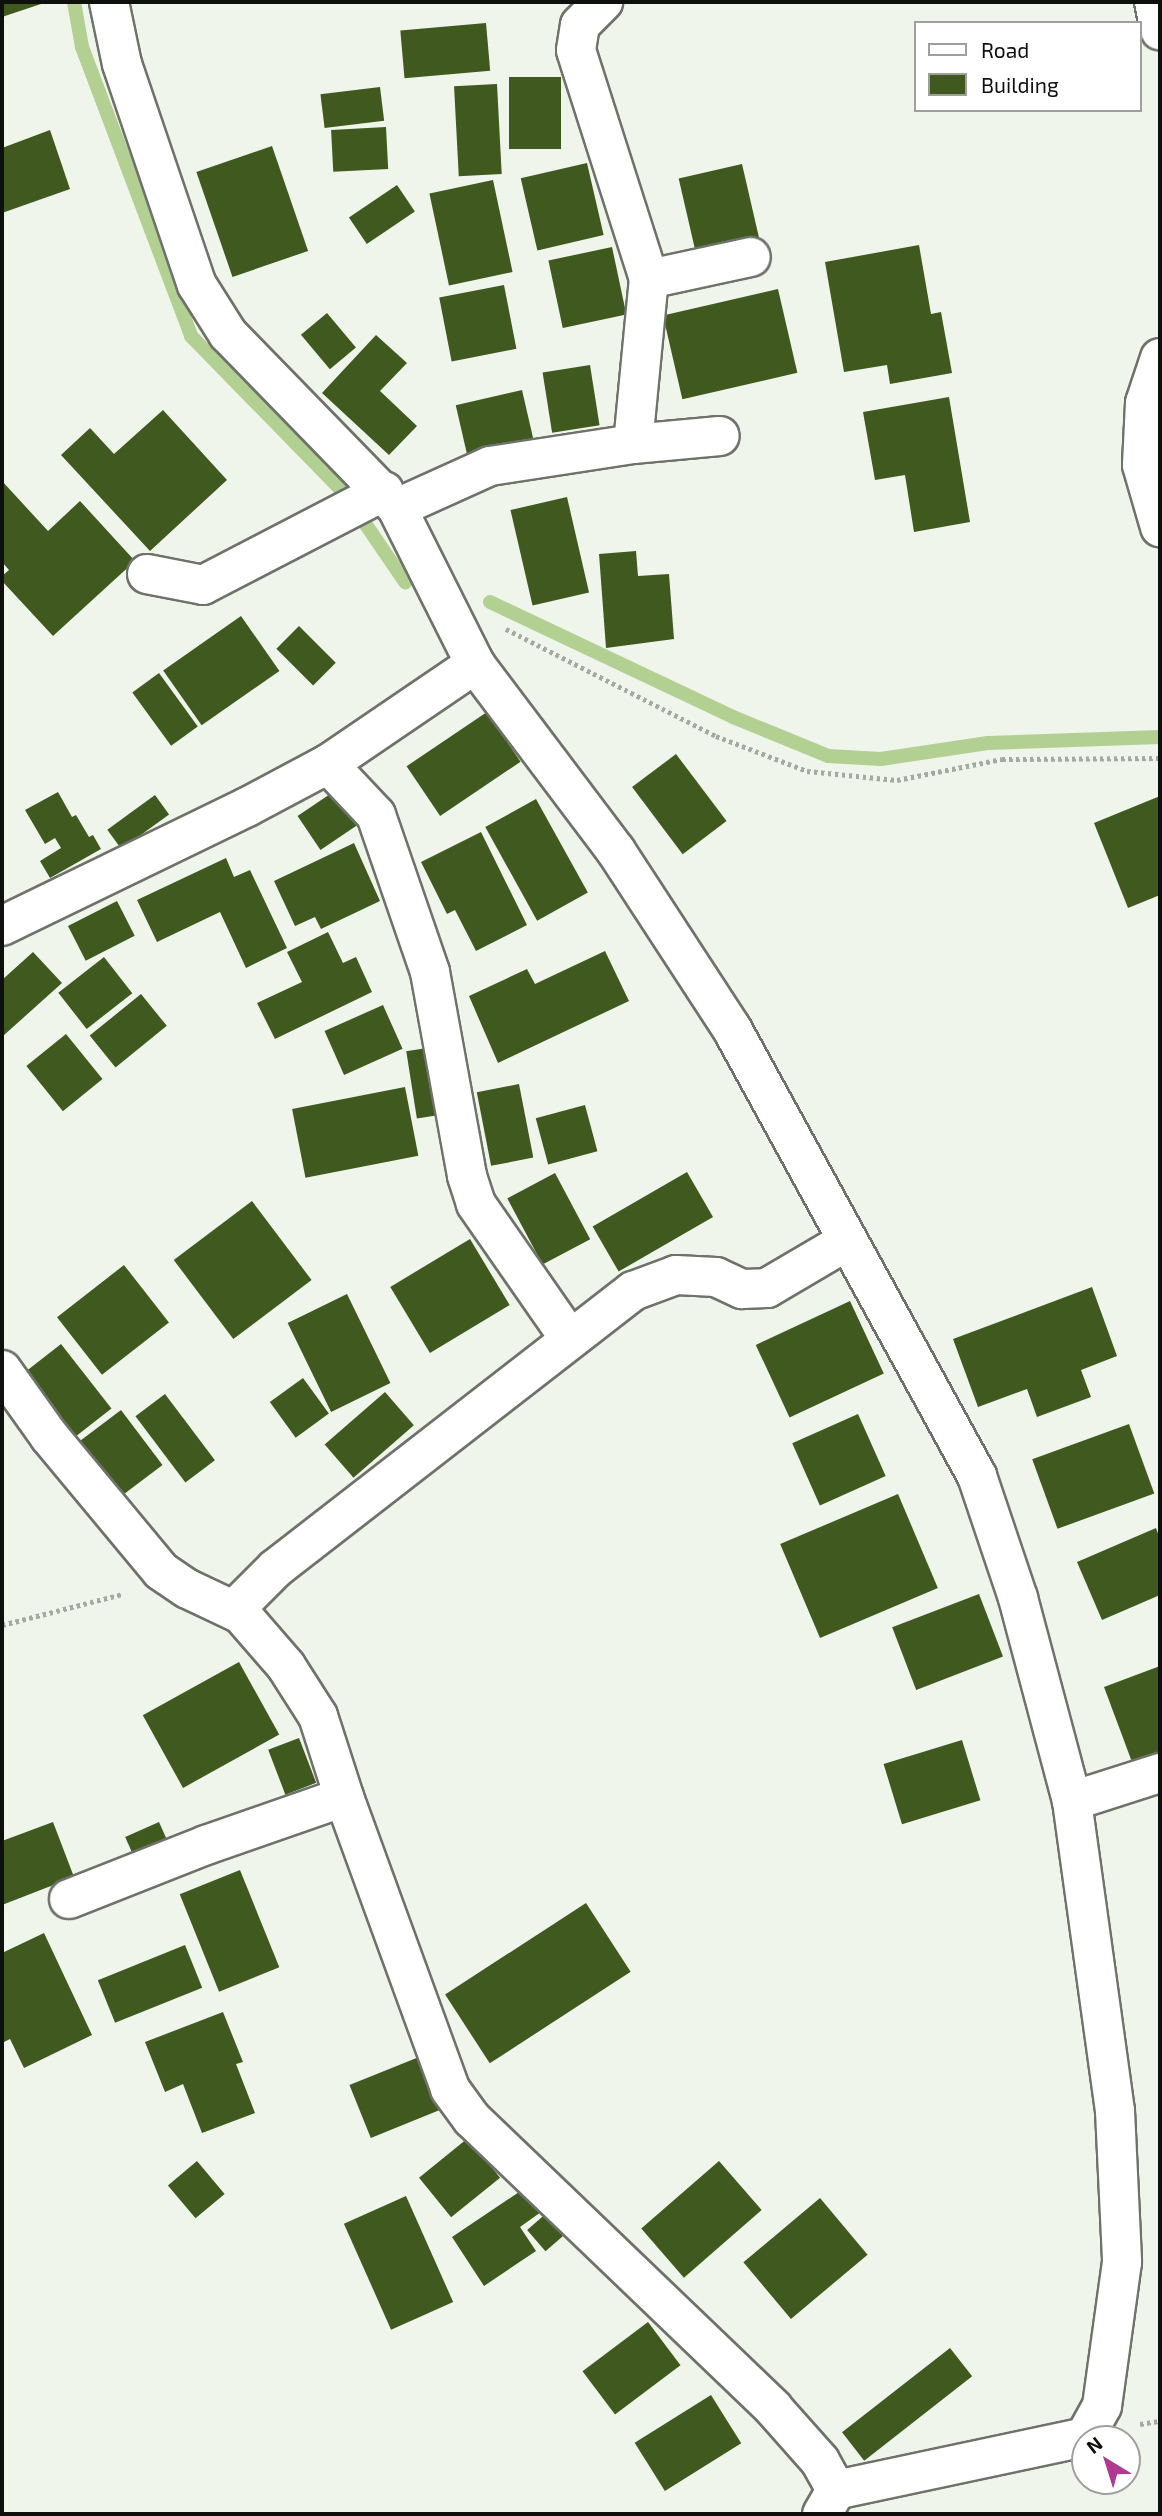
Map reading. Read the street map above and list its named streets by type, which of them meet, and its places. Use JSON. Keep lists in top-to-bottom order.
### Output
{
  "legend": ["Road", "Building"],
  "north": "top left"
}
